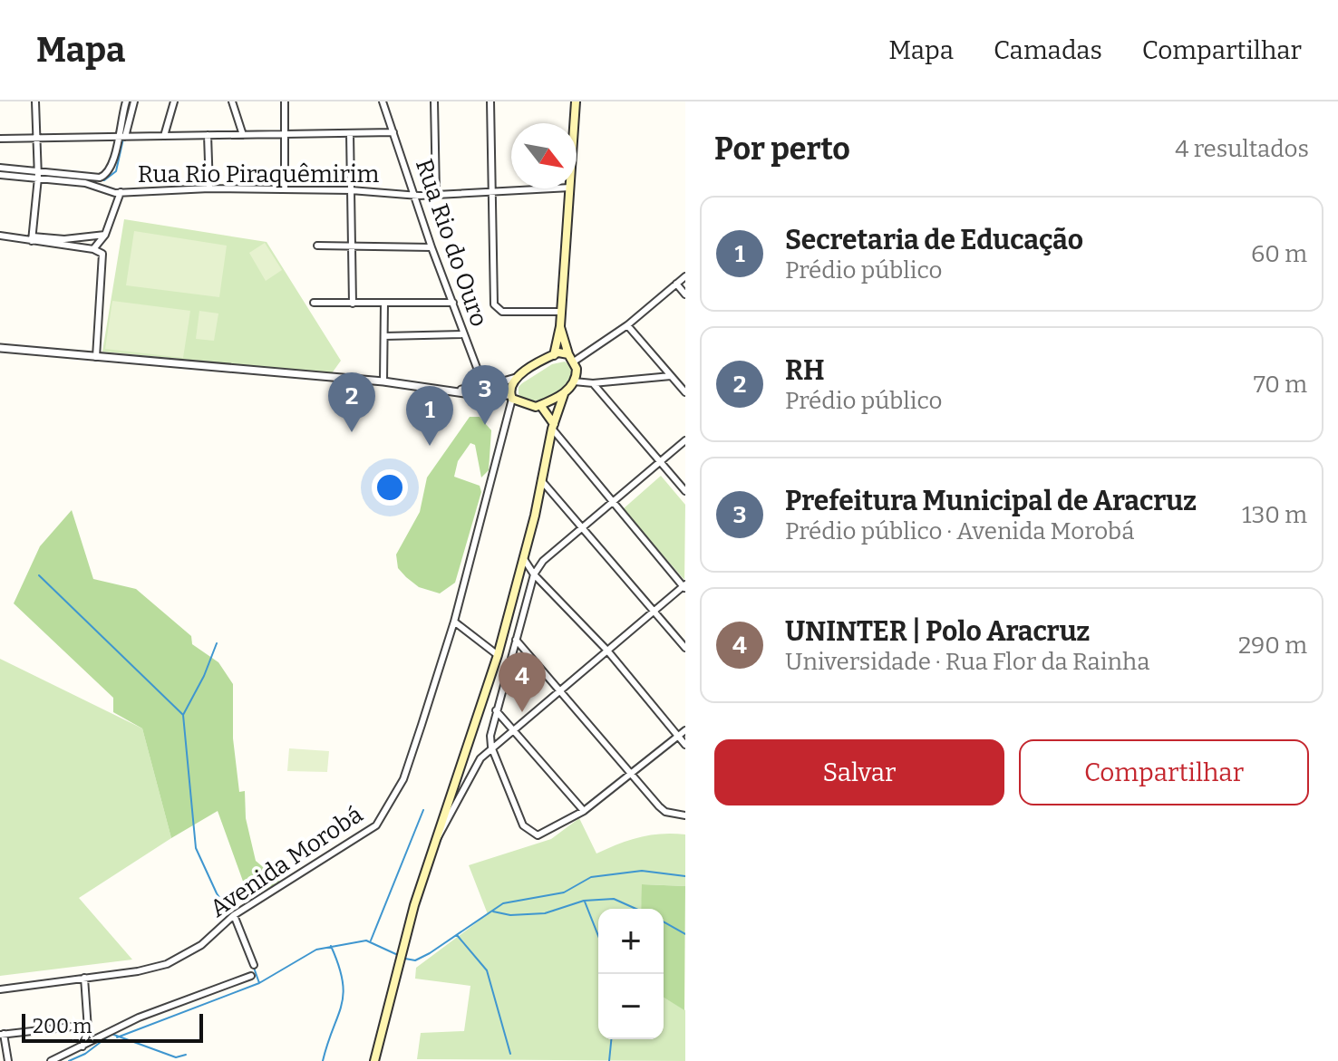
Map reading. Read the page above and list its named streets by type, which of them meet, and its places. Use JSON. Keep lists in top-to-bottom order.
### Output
{
  "streets": {
    "street": ["Rua Rio Piraquêmirim", "Rua Rio do Ouro", "Avenida Morobá"]
  },
  "crossings": [
    ["Rua Rio Piraquêmirim", "Rua Rio do Ouro"]
  ],
  "scale_bar": "200 m",
  "north": "bottom right",
  "page": {
    "header": "Mapa",
    "nav": ["Mapa", "Camadas", "Compartilhar"],
    "heading": ["Por perto", "4 resultados"],
    "list": [
      {
        "mark": "1",
        "name": "Secretaria de Educação",
        "note": "Prédio público",
        "value": "60 m"
      },
      {
        "mark": "2",
        "name": "RH",
        "note": "Prédio público",
        "value": "70 m"
      },
      {
        "mark": "3",
        "name": "Prefeitura Municipal de Aracruz",
        "note": "Prédio público · Avenida Morobá",
        "value": "130 m"
      },
      {
        "mark": "4",
        "name": "UNINTER | Polo Aracruz",
        "note": "Universidade · Rua Flor da Rainha",
        "value": "290 m"
      }
    ],
    "pins": [
      "3",
      "2",
      "1",
      "4"
    ],
    "buttons": ["Salvar", "Compartilhar"],
    "map_buttons": ["+", "−"],
    "scale": "200 m"
  }
}
